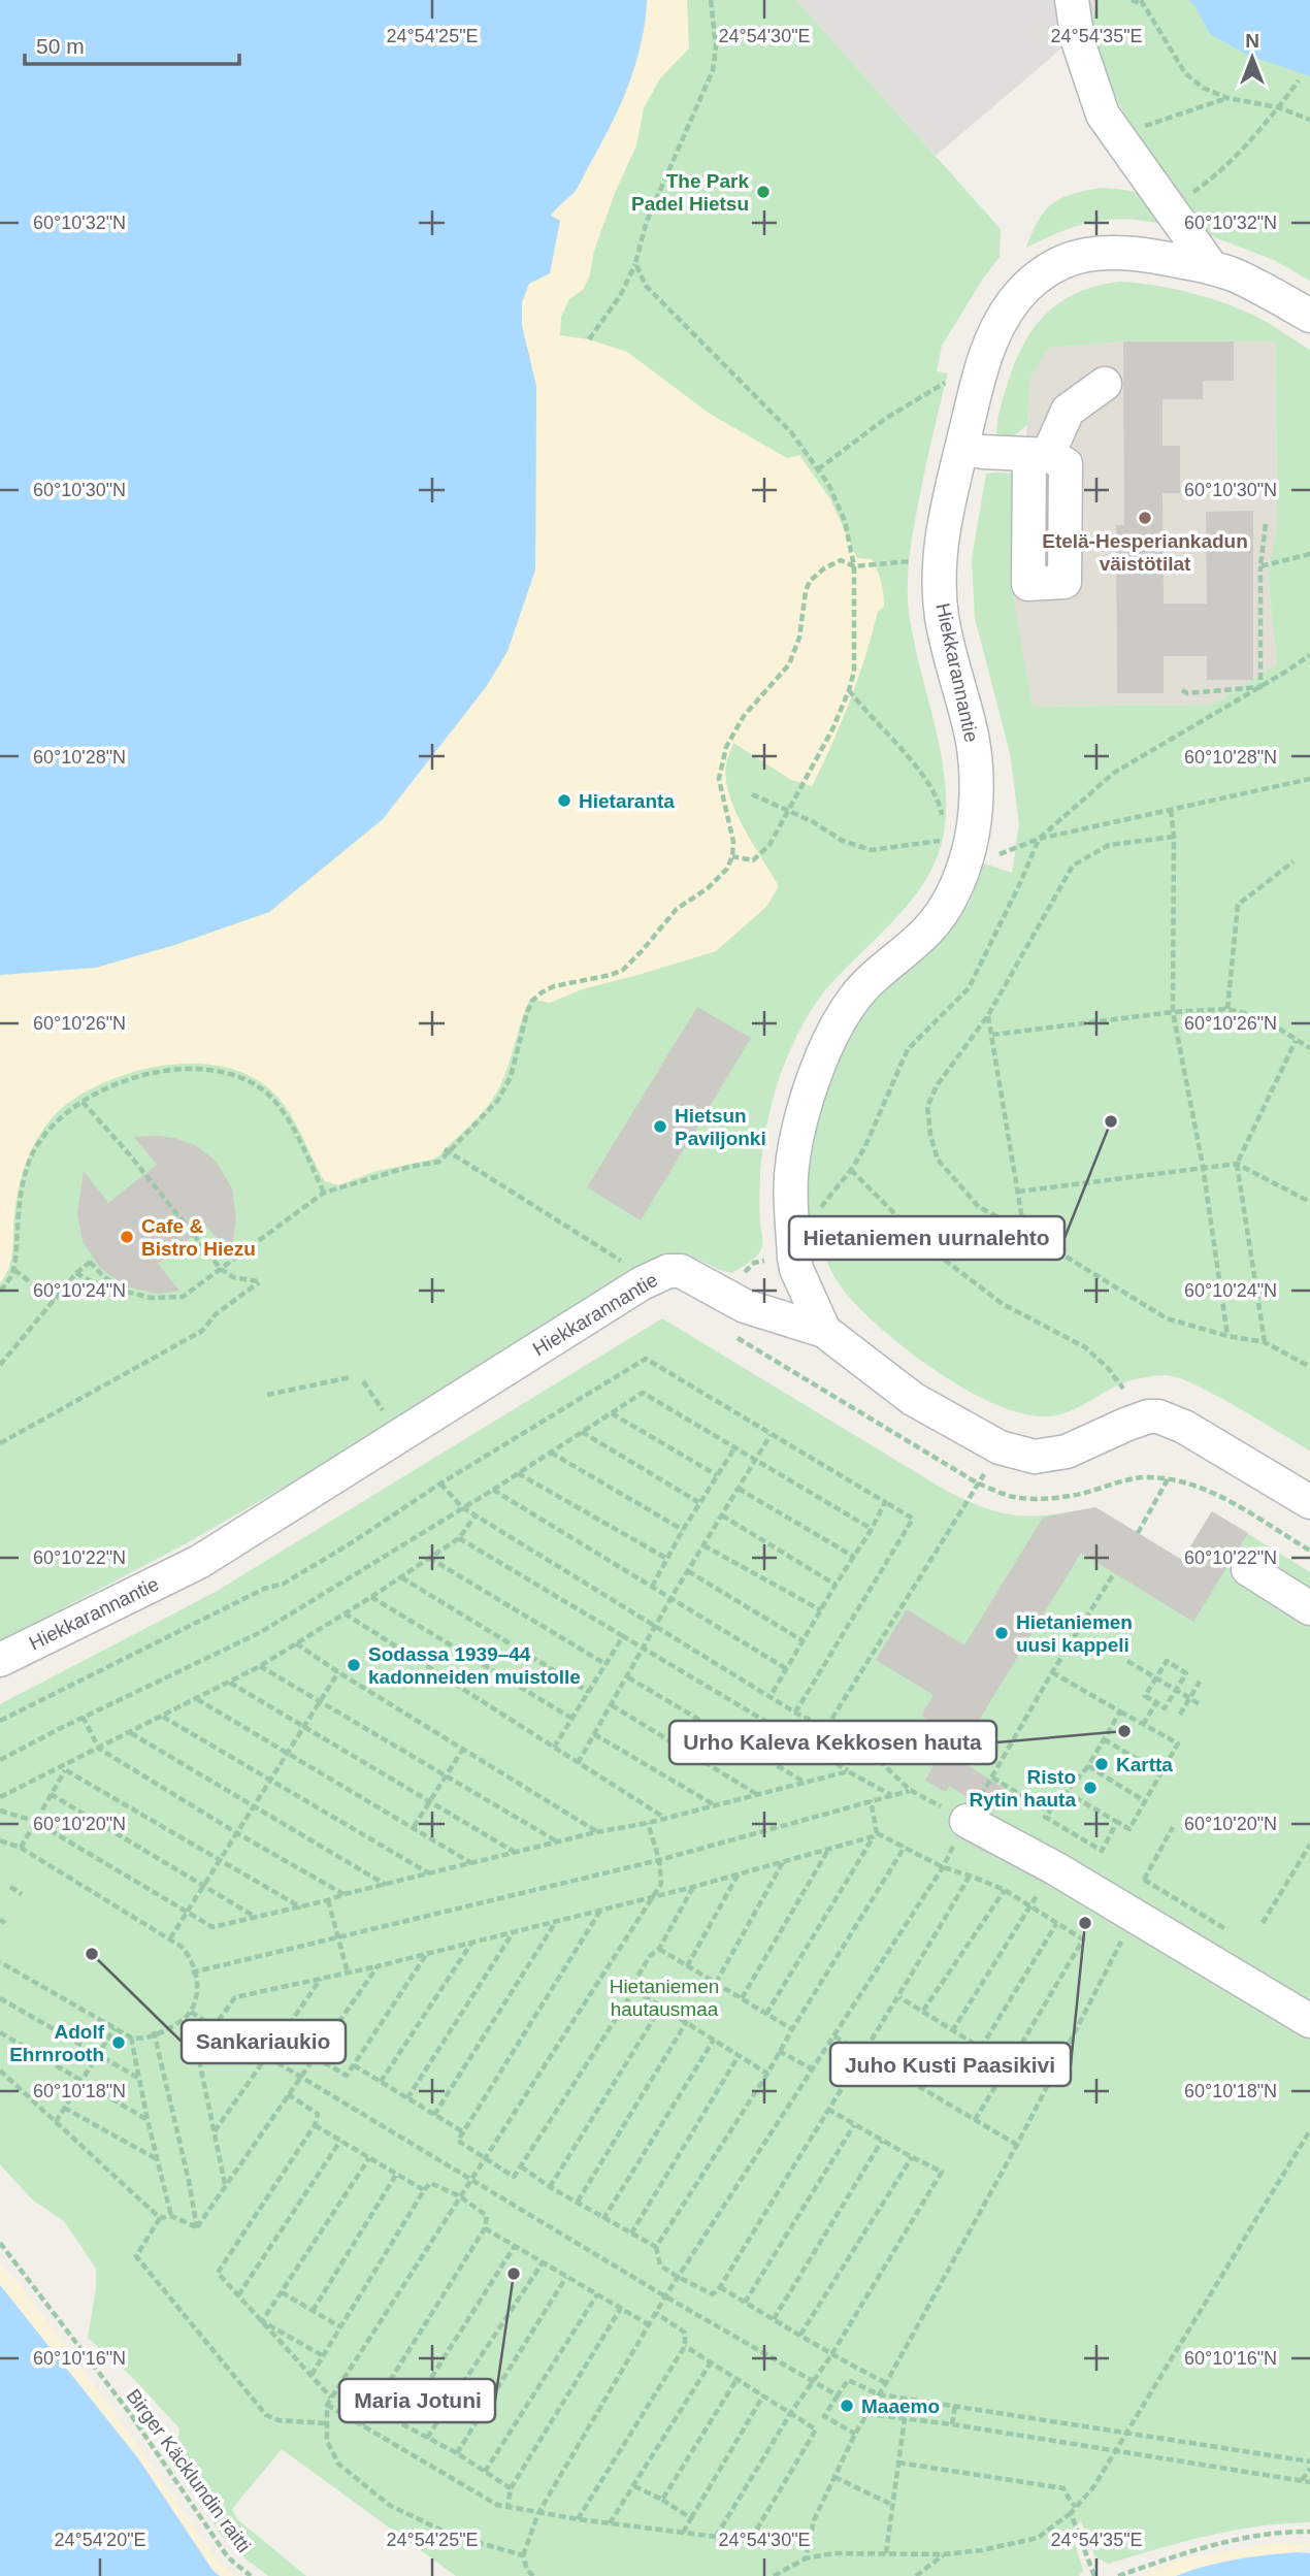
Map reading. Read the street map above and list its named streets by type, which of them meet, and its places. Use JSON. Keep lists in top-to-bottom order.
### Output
{
  "streets": {
    "street": ["Hiekkarannantie"],
    "path": ["Birger Käcklundin raitti"]
  },
  "parks": ["Hietaniemen hautausmaa"],
  "places": [
    "The Park Padel Hietsu",
    "Etelä-Hesperiankadun väistötilat",
    "Hietaranta",
    "Hietaniemen uurnalehto",
    "Hietsun Paviljonki",
    "Cafe & Bistro Hiezu",
    "Hietaniemen uusi kappeli",
    "Sodassa 1939–44 kadonneiden muistolle",
    "Urho Kaleva Kekkosen hauta",
    "Kartta",
    "Risto Rytin hauta",
    "Juho Kusti Paasikivi",
    "Sankariaukio",
    "Adolf Ehrnrooth",
    "Maria Jotuni",
    "Maaemo"
  ],
  "scale_bar": "50 m",
  "north": "top",
  "coordinates": [
    "24°54'25\"E",
    "24°54'30\"E",
    "24°54'35\"E",
    "60°10'32\"N",
    "60°10'30\"N",
    "60°10'28\"N",
    "60°10'26\"N",
    "60°10'24\"N",
    "60°10'22\"N",
    "60°10'20\"N",
    "60°10'18\"N",
    "60°10'16\"N",
    "24°54'20\"E"
  ]
}
